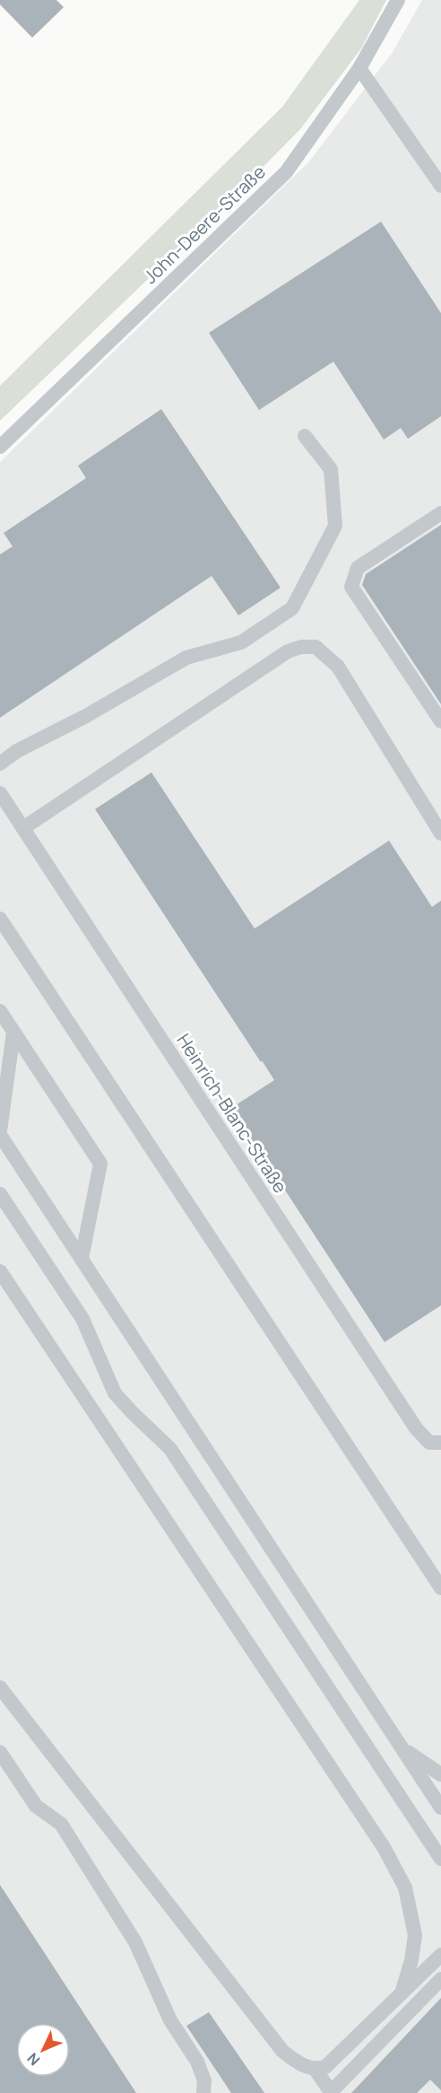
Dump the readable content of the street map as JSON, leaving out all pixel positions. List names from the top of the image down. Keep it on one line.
{"streets":{"street":["John-Deere-Straße","Heinrich-Blanc-Straße"]},"north":"bottom left"}
